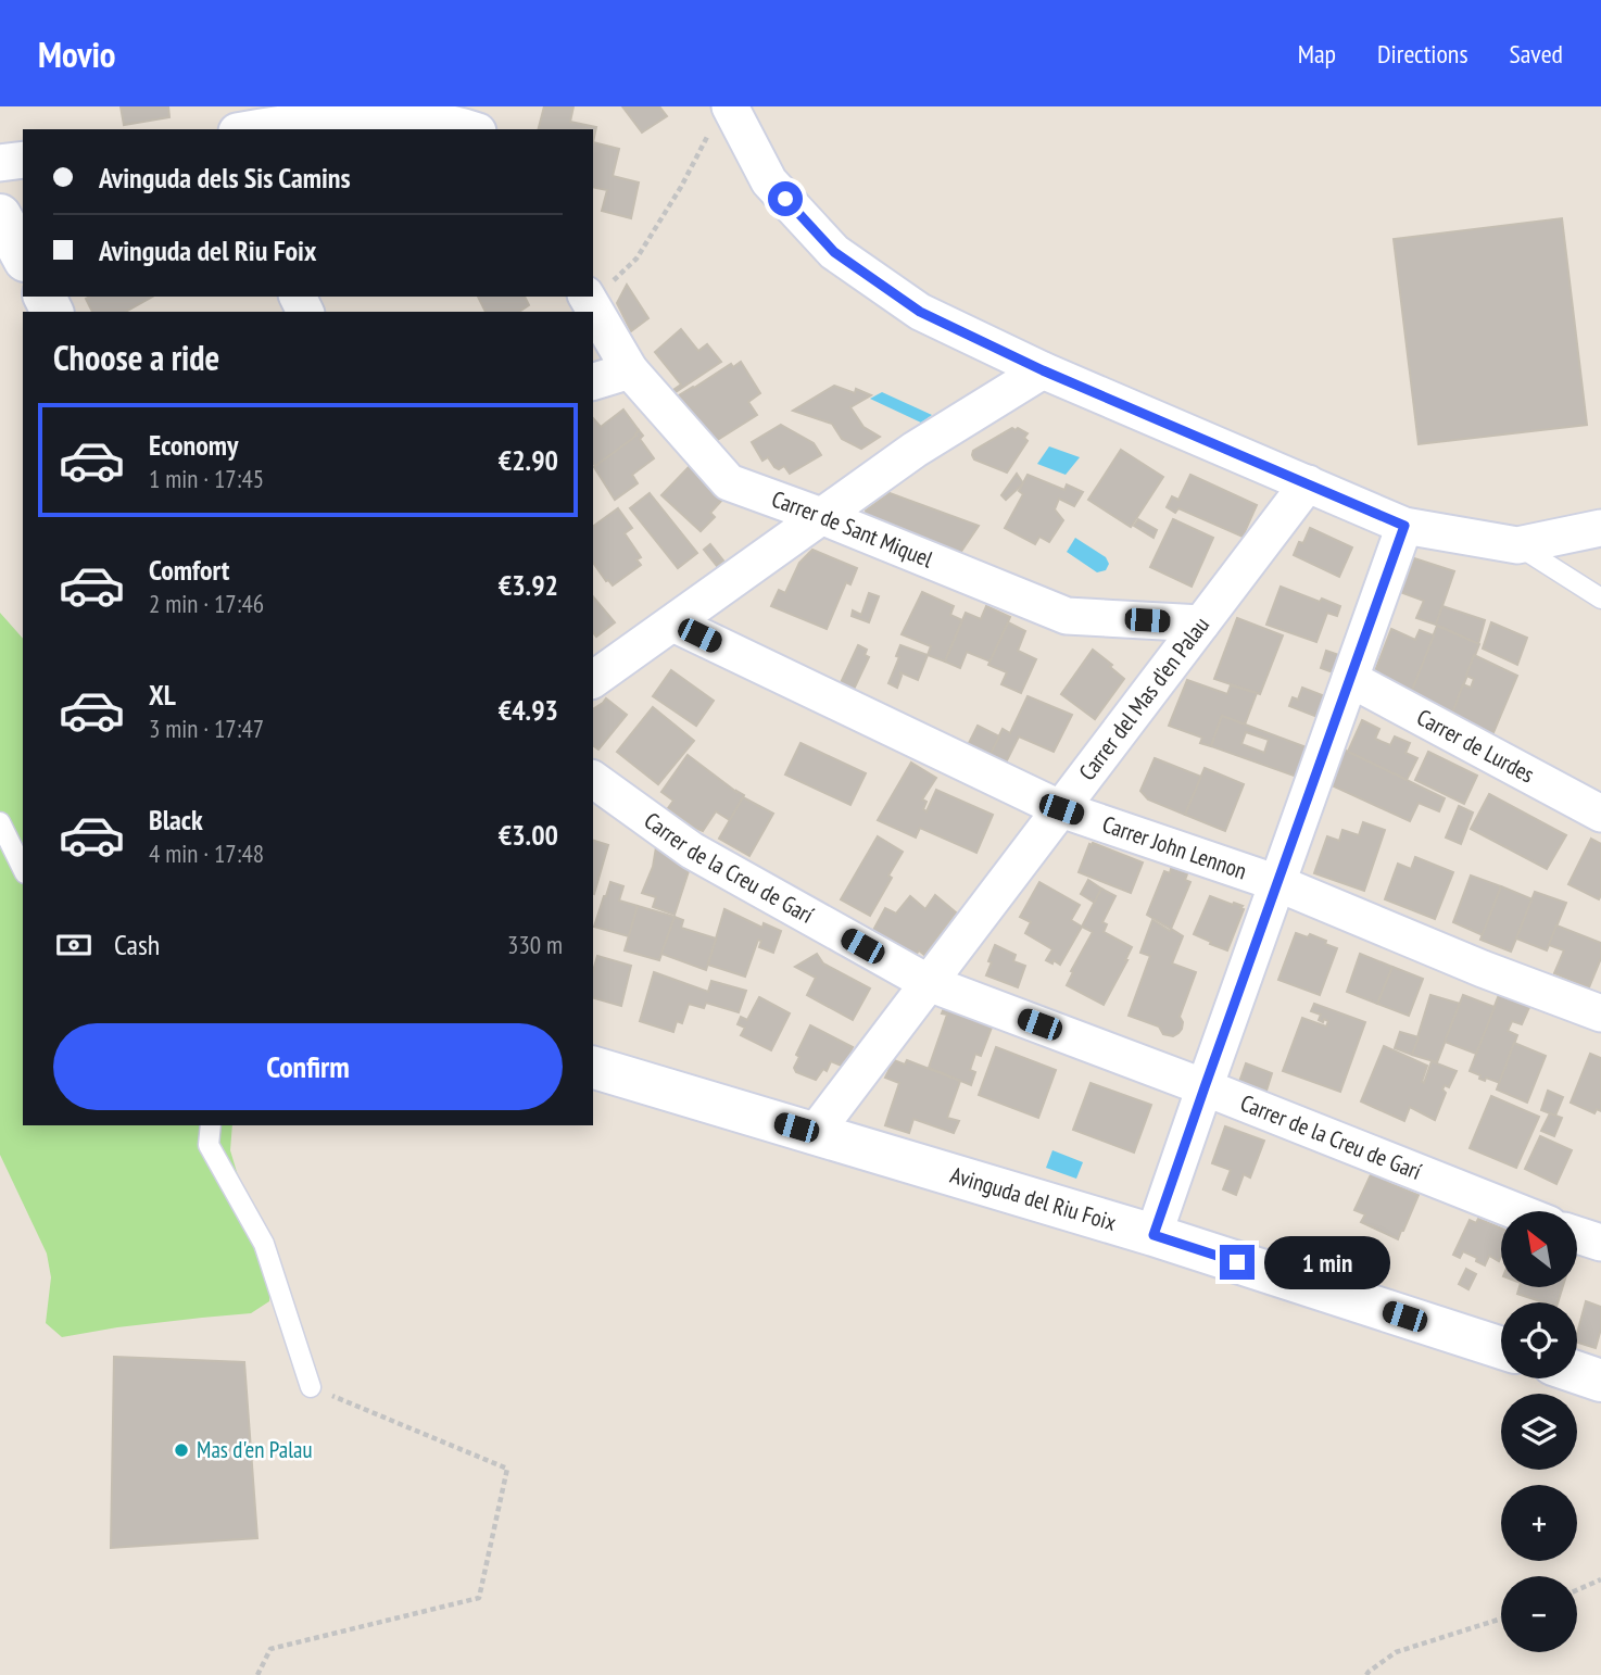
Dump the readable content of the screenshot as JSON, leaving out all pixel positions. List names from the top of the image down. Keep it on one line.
{"streets":{"street":["Carrer de Sant Miquel","Carrer del Mas d'en Palau","Carrer de Lurdes","Carrer John Lennon","Carrer de la Creu de Garí","Avinguda del Riu Foix"]},"crossings":[["Carrer de Sant Miquel","Carrer del Mas d'en Palau"],["Carrer del Mas d'en Palau","Carrer John Lennon"],["Carrer del Mas d'en Palau","Carrer de la Creu de Garí"],["Carrer del Mas d'en Palau","Avinguda del Riu Foix"]],"places":["Mas d'en Palau"],"north":"top left","page":{"header":"Movio","nav":["Map","Directions","Saved"],"banner":["Avinguda dels Sis Camins","Avinguda del Riu Foix"],"heading":"Choose a ride","list":[{"name":"Economy","note":"1 min · 17:45","value":"€2.90"},{"name":"Comfort","note":"2 min · 17:46","value":"€3.92"},{"name":"XL","note":"3 min · 17:47","value":"€4.93"},{"name":"Black","note":"4 min · 17:48","value":"€3.00"}],"pay":["Cash","330 m"],"buttons":"Confirm","map_buttons":["+","−"],"bubble":"1 min"}}
